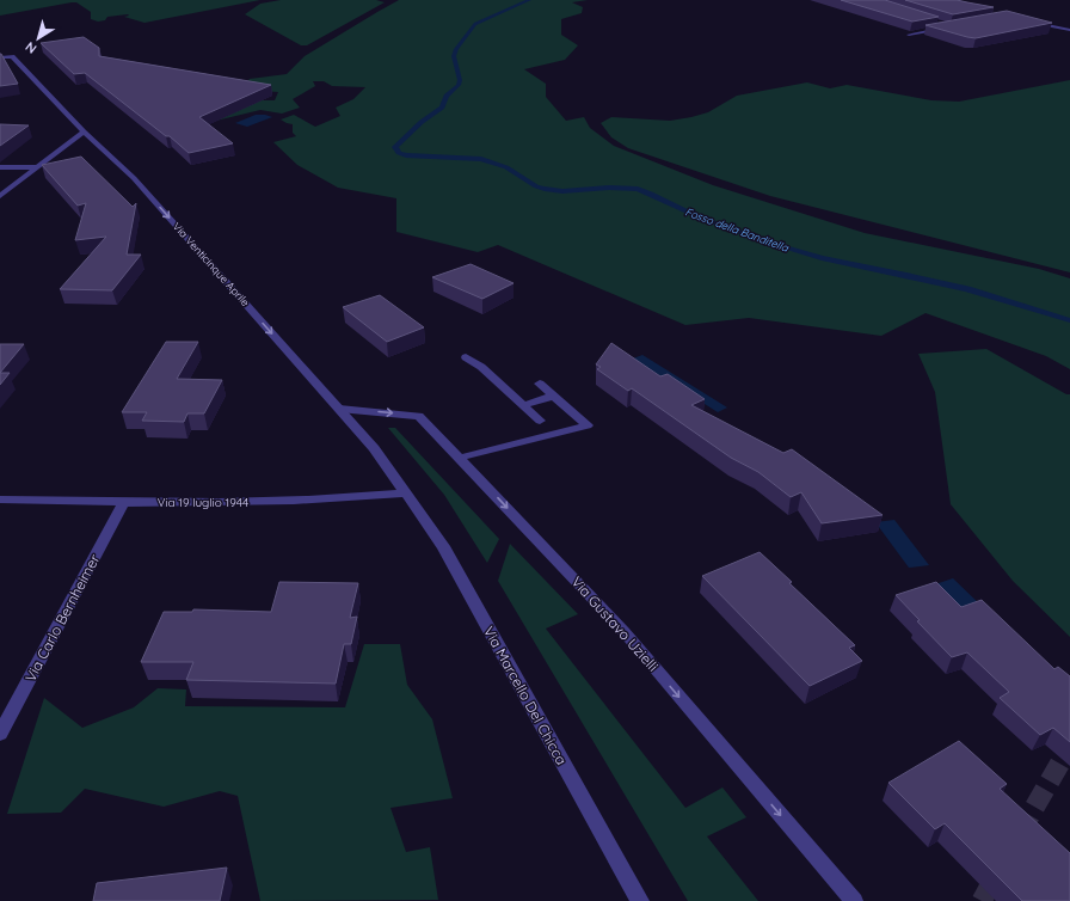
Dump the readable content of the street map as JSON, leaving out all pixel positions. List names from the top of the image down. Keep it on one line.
{"streets":{"street":["Via Venticinque Aprile","Via 19 luglio 1944","Via Carlo Bernheimer","Via Gustavo Uzielli","Via Marcello Del Chicca"]},"crossings":[["Via Venticinque Aprile","Via 19 luglio 1944"],["Via Venticinque Aprile","Via Gustavo Uzielli"],["Via Venticinque Aprile","Via Marcello Del Chicca"],["Via 19 luglio 1944","Via Carlo Bernheimer"],["Via 19 luglio 1944","Via Marcello Del Chicca"]],"one_way":["Via Venticinque Aprile","Via Gustavo Uzielli"],"water":["Fosso della Banditella"],"north":"bottom left"}
